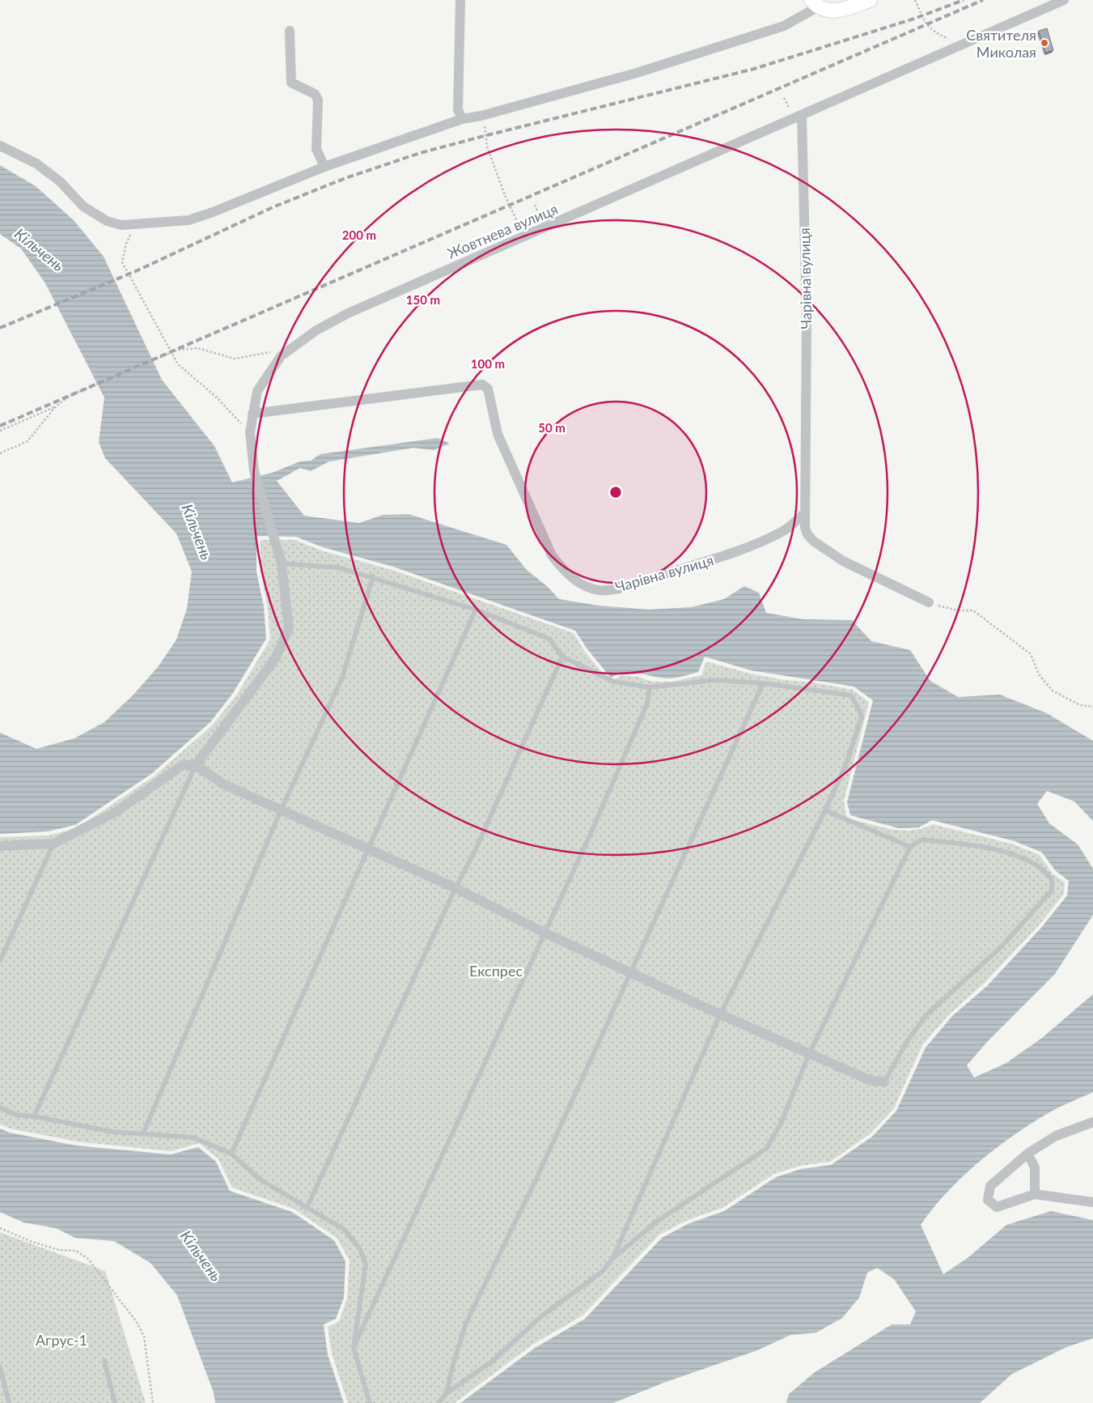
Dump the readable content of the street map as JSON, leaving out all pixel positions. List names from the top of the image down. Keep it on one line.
{"streets":{"street":["Жовтнева вулиця","Чарівна вулиця"]},"crossings":[["Жовтнева вулиця","Чарівна вулиця"]],"water":["Кільчень"],"parks":["Експрес","Агрус-1"],"places":["Святителя Миколая"],"rings":["200 m","150 m","100 m","50 m"]}
